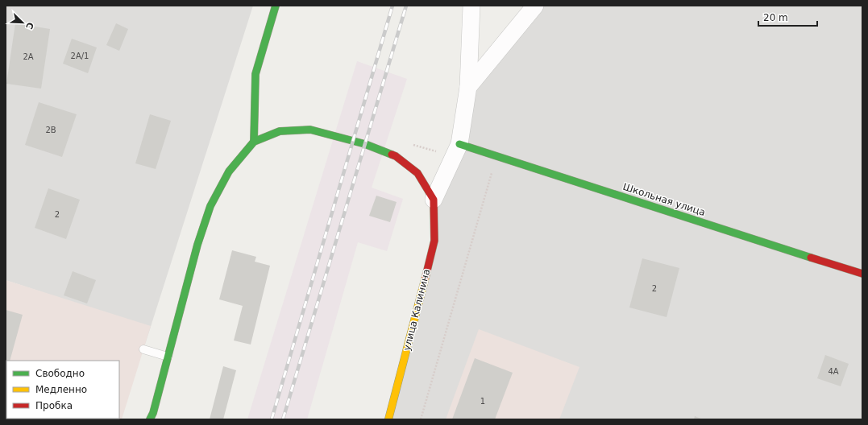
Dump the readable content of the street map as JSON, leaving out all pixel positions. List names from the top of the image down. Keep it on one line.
{"streets":{"main road":["Школьная улица","улица Калинина"]},"house_numbers":["2А/1","2А","2В","2","2","4А","1"],"legend":["Свободно","Медленно","Пробка"],"scale_bar":"20 m","north":"bottom right"}
